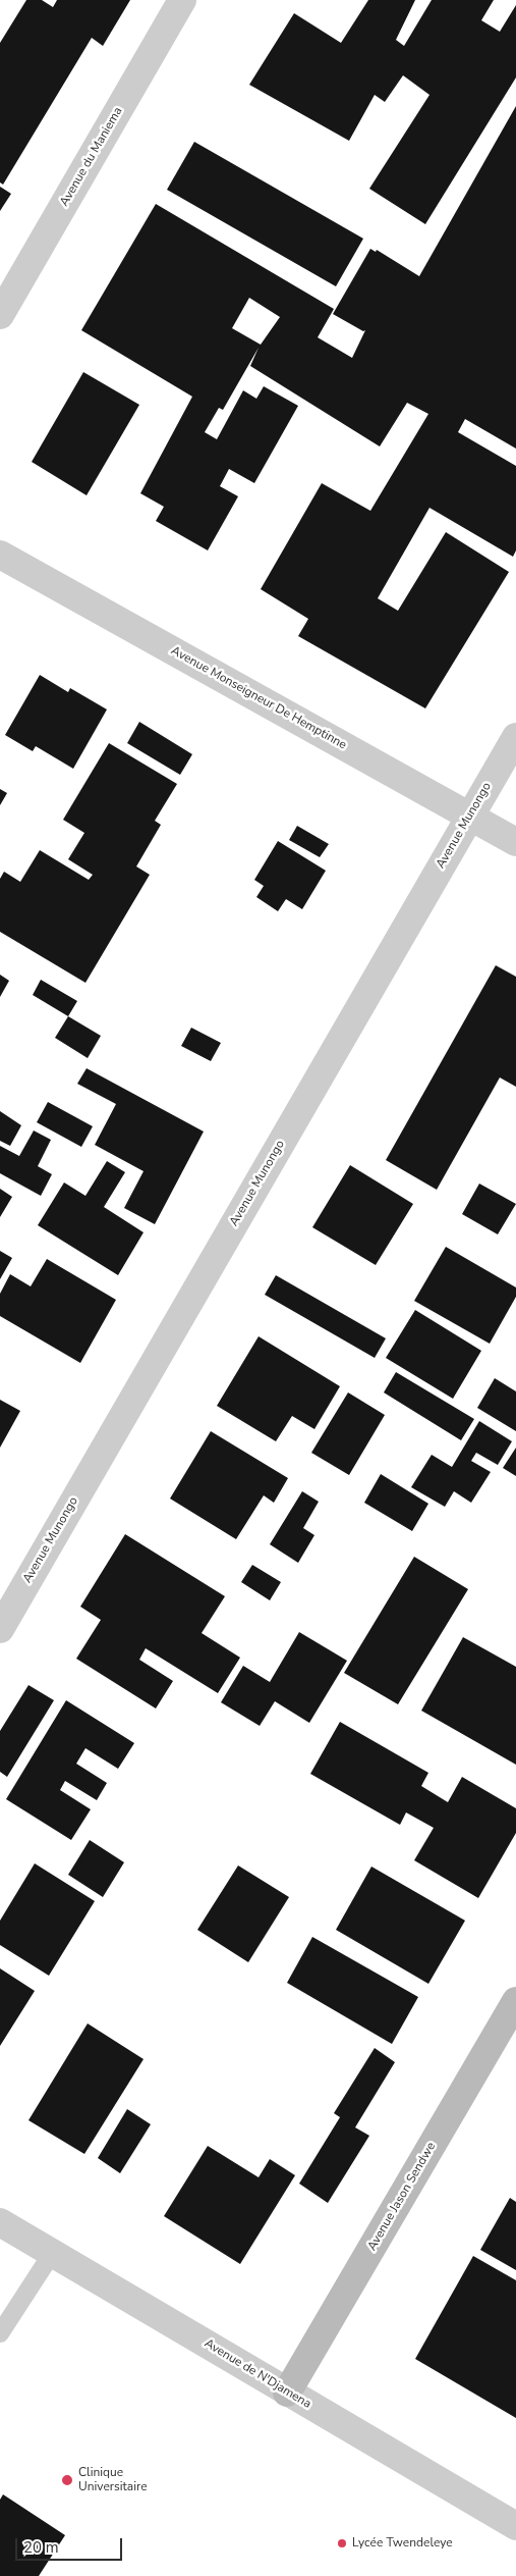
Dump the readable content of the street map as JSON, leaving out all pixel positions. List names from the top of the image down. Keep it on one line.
{"streets":{"street":["Avenue du Maniema","Avenue Monseigneur De Hemptinne","Avenue Munongo","Avenue Jason Sendwe","Avenue de N'Djamena"]},"crossings":[["Avenue Monseigneur De Hemptinne","Avenue Munongo"],["Avenue Jason Sendwe","Avenue de N'Djamena"]],"places":["Clinique Universitaire","Lycée Twendeleye"],"scale_bar":"20 m"}
